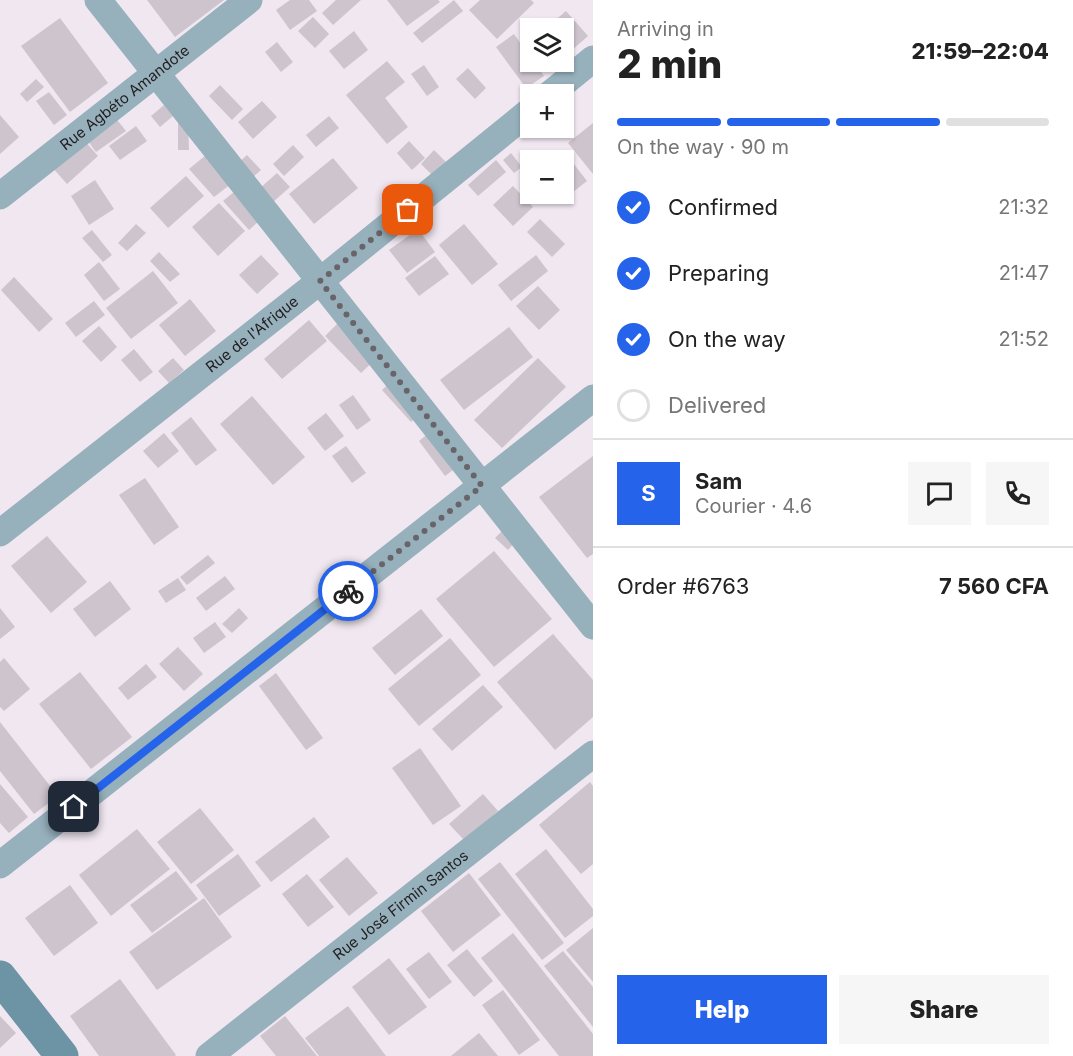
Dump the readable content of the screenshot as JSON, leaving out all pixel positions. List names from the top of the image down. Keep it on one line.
{"streets":{"street":["Rue Agbéto Amandote","Rue de l'Afrique","Rue José Firmin Santos"]},"page":{"heading":["2 min","Arriving in","21:59–22:04"],"panel":["Sam","Courier · 4.6","Order #6763","7 560 CFA"],"map_buttons":["+","−"],"bar":"On the way · 90 m","list":[["Confirmed","21:32"],["Preparing","21:47"],["On the way","21:52"],"Delivered"],"round":"S","buttons":["Help","Share"]}}
